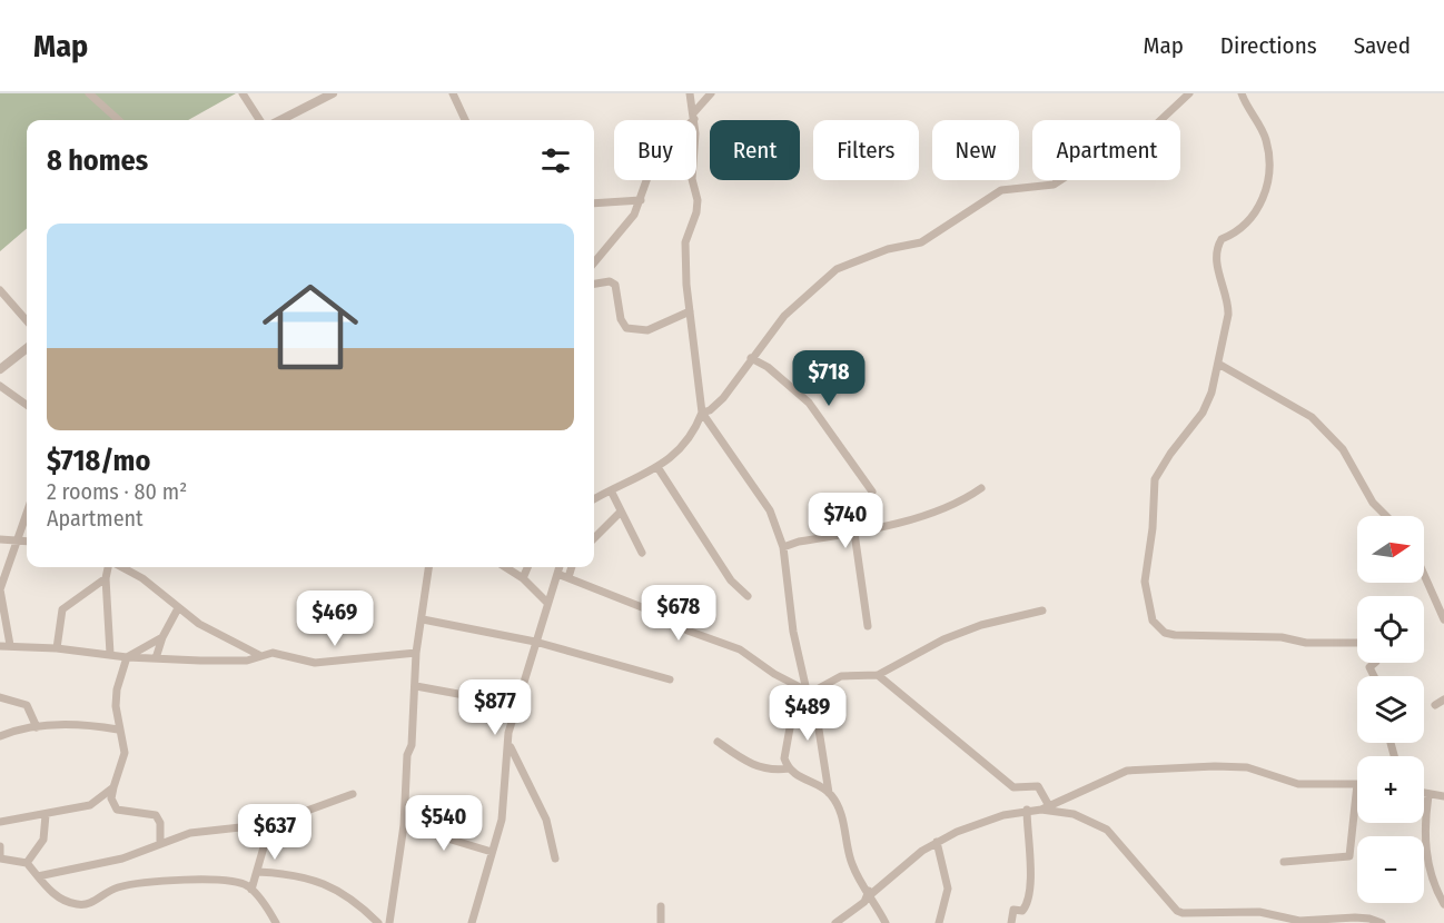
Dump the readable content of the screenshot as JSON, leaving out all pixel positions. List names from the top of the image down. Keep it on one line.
{"north":"right","page":{"header":"Map","nav":["Map","Directions","Saved"],"chip":["Buy","Rent","Filters","New","Apartment"],"heading":"8 homes","list":[{"name":"$718/mo","note":"2 rooms · 80 m² · Apartment"}],"price":["$718","$740","$678","$469","$877","$489","$540","$637"],"map_buttons":["+","−"]}}
